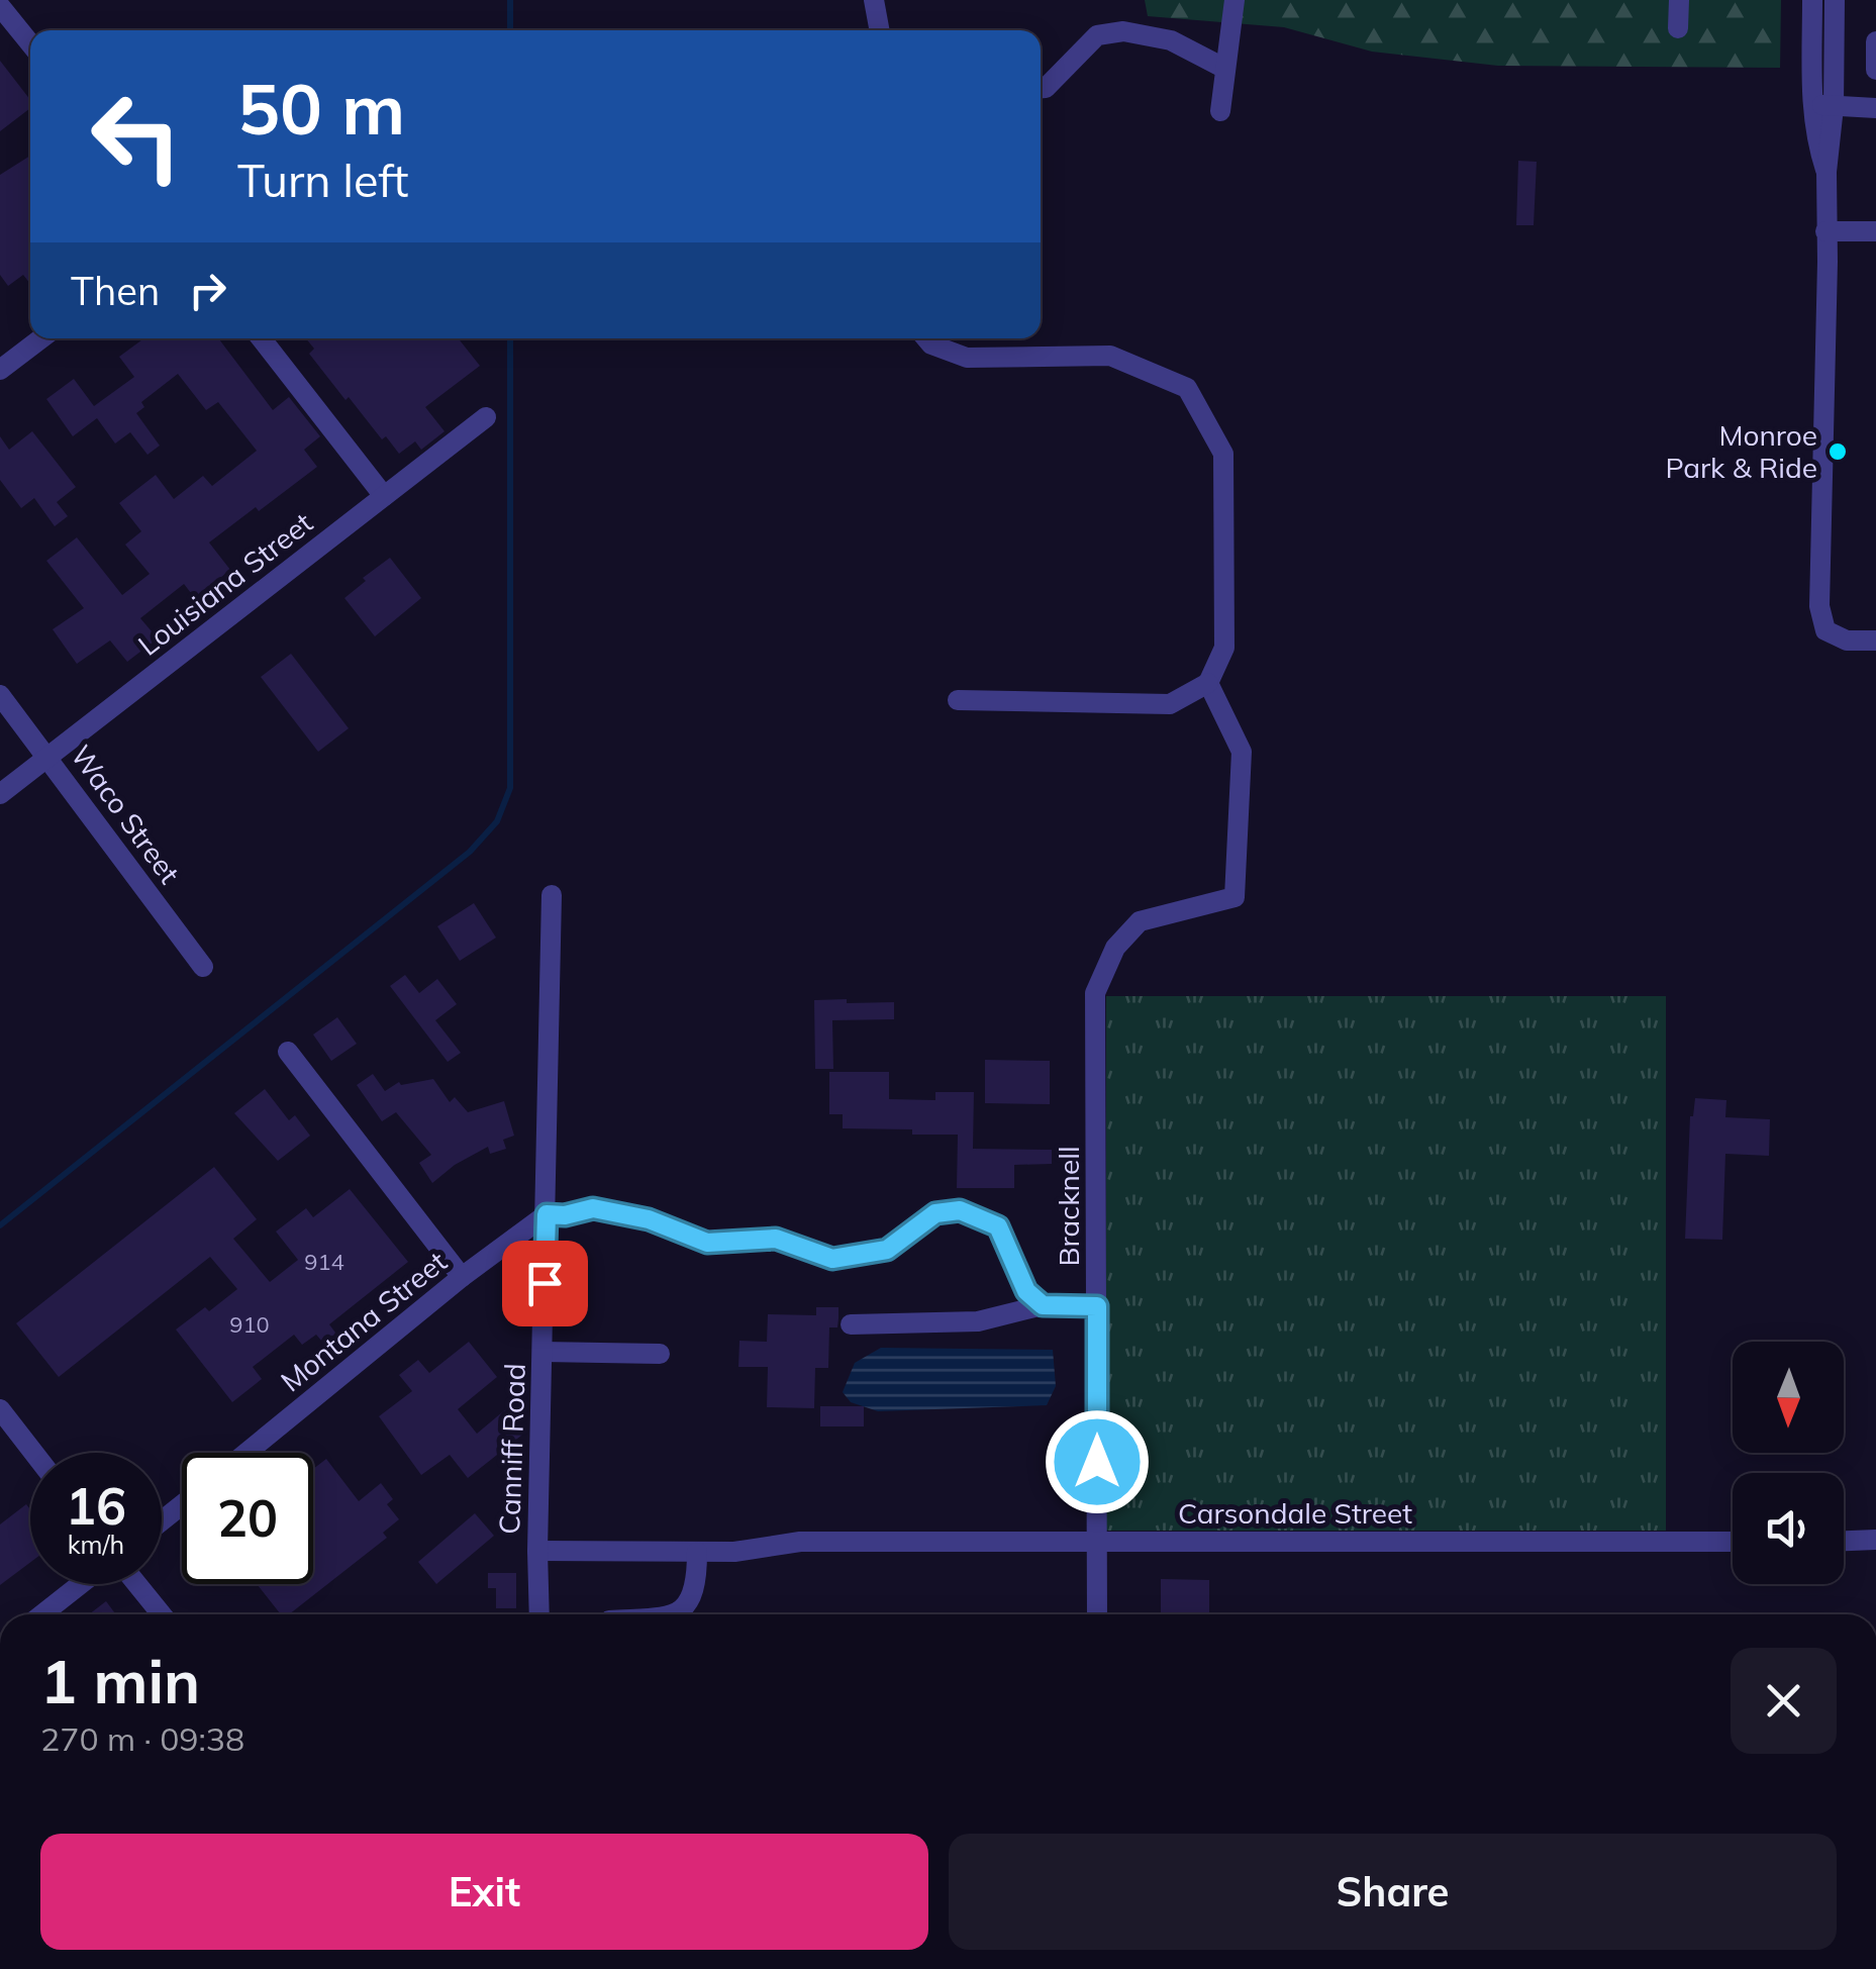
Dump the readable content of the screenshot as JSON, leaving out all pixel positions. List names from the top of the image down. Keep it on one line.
{"streets":{"street":["Louisiana Street","Waco Street","Bracknell","Montana Street","Canniff Road","Carsondale Street"]},"crossings":[["Louisiana Street","Waco Street"],["Bracknell","Carsondale Street"],["Montana Street","Canniff Road"],["Canniff Road","Carsondale Street"]],"places":["Monroe Park & Ride"],"house_numbers":["914","910"],"north":"bottom","page":{"turn":["50 m","Turn left"],"then":"Then","speed":"16 km/h","limit":"20","heading":["1 min","270 m · 09:38"],"buttons":["Exit","Share"]}}
